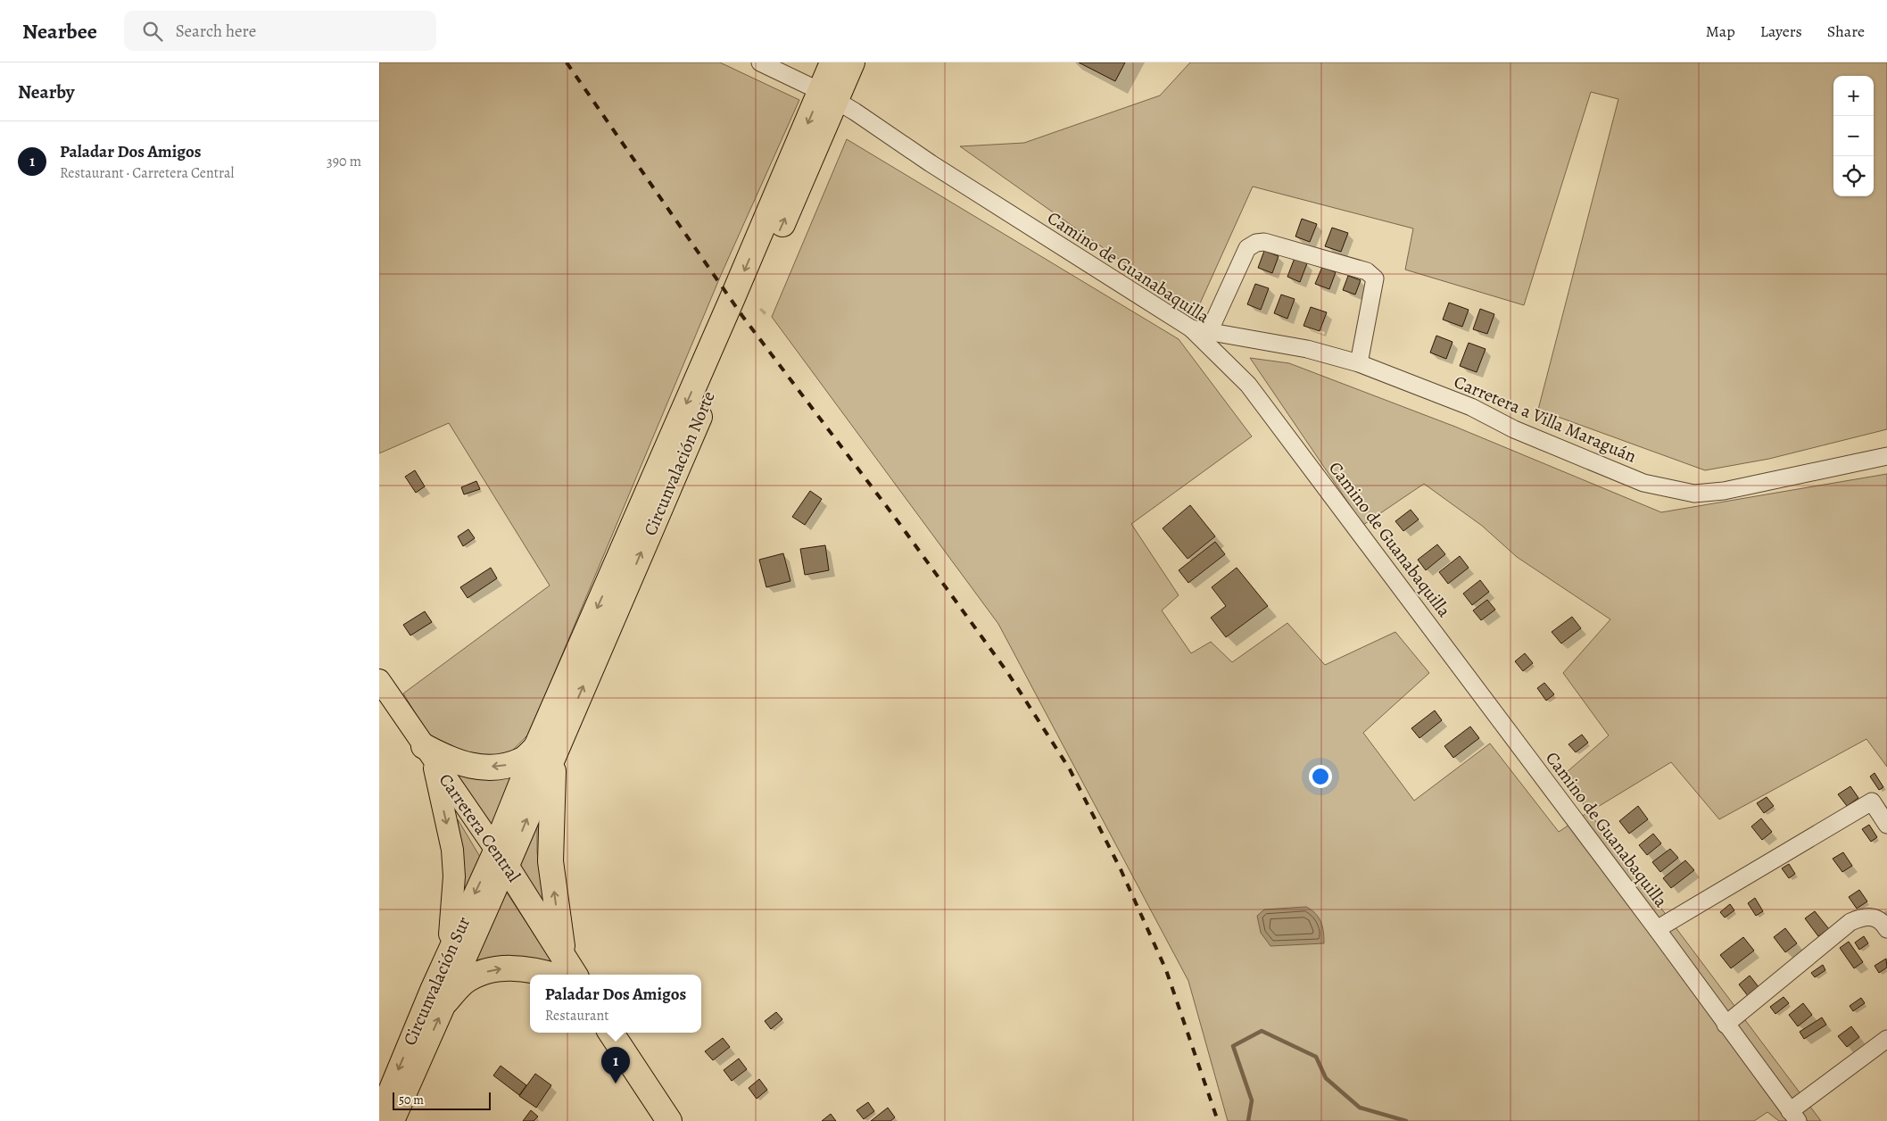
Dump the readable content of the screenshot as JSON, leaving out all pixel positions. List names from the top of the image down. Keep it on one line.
{"streets":{"highway":["Circunvalación Norte","Carretera Central"],"main road":["Circunvalación Sur"],"street":["Camino de Guanabaquilla","Carretera a Villa Maraguán"]},"crossings":[["Camino de Guanabaquilla","Carretera a Villa Maraguán"],["Camino de Guanabaquilla","Circunvalación Norte"],["Circunvalación Norte","Carretera Central"],["Circunvalación Norte","Circunvalación Sur"],["Carretera Central","Circunvalación Sur"]],"scale_bar":"50 m","page":{"header":"Nearbee","search":"Search here","nav":["Map","Layers","Share"],"heading":"Nearby","map_buttons":["+","−"],"list":[{"mark":"1","name":"Paladar Dos Amigos","note":"Restaurant · Carretera Central","value":"390 m"}],"popup":["Paladar Dos Amigos","Restaurant"],"pins":"1","scale":"50 m"}}
